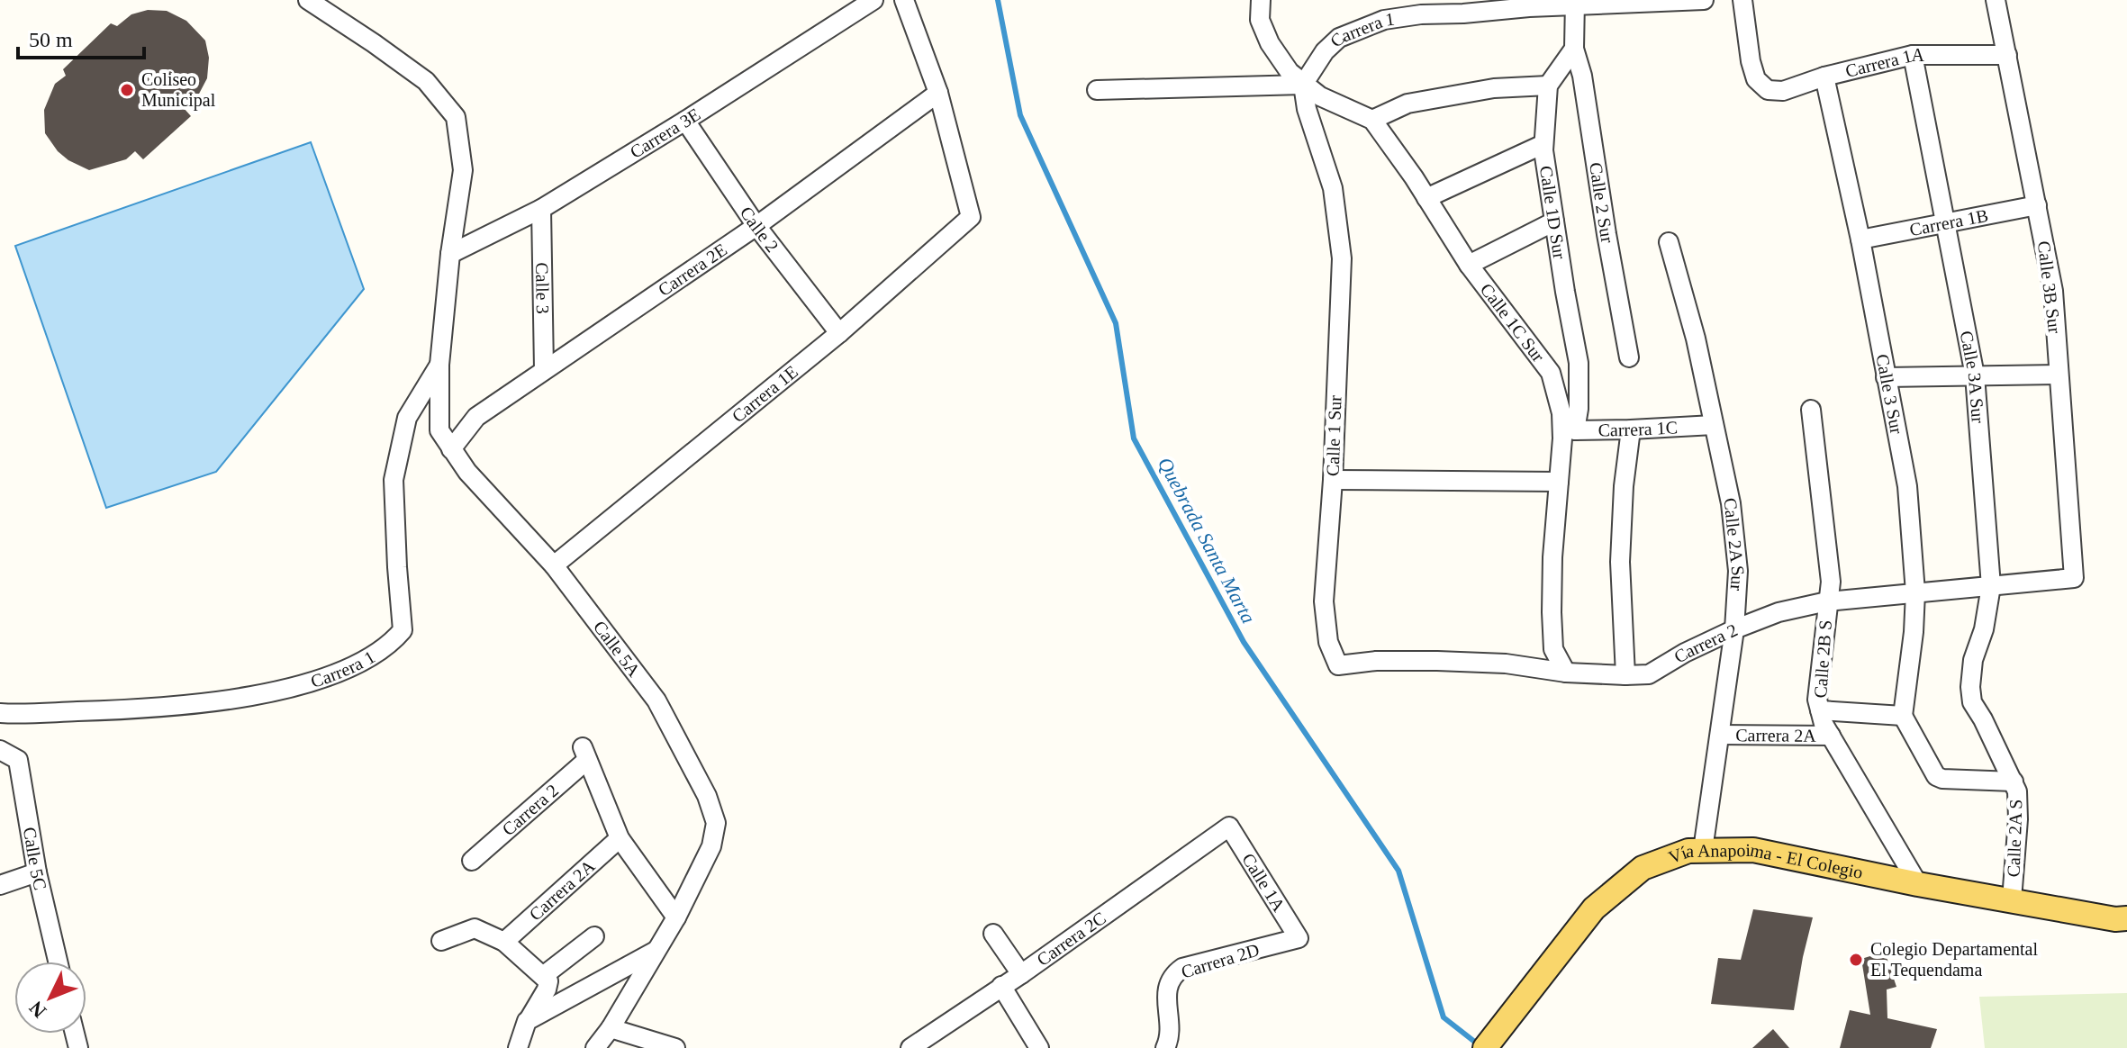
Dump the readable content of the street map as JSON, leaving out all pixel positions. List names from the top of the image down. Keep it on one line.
{"streets":{"main road":["Vía Anapoima - El Colegio"],"street":["Carrera 1","Carrera 1A","Carrera 3E","Calle 2 Sur","Calle 1D Sur","Carrera 1B","Calle 2","Carrera 2E","Calle 3B Sur","Calle 3","Calle 1C Sur","Calle 3A Sur","Carrera 1E","Calle 3 Sur","Carrera 1C","Calle 1 Sur","Calle 2A Sur","Carrera 2","Calle 5A","Calle 2B S","Carrera 2A","Calle 2A S","Calle 5C","Calle 1A","Carrera 2C","Carrera 2D"]},"crossings":[["Carrera 1","Calle 1 Sur"],["Carrera 1","Calle 5A"],["Carrera 1A","Calle 3B Sur"],["Carrera 1A","Calle 3A Sur"],["Carrera 1A","Calle 3 Sur"],["Carrera 3E","Calle 2"],["Carrera 3E","Calle 3"],["Carrera 3E","Calle 5A"],["Calle 1D Sur","Calle 1C Sur"],["Calle 1D Sur","Carrera 1C"],["Carrera 1B","Calle 3B Sur"],["Carrera 1B","Calle 3A Sur"],["Carrera 1B","Calle 3 Sur"],["Calle 2","Carrera 2E"],["Calle 2","Carrera 1E"],["Carrera 2E","Calle 3"],["Carrera 2E","Carrera 1E"],["Carrera 2E","Calle 5A"],["Calle 3B Sur","Carrera 2"],["Calle 1C Sur","Carrera 1C"],["Calle 1C Sur","Carrera 2"],["Calle 3A Sur","Carrera 2"],["Calle 3A Sur","Calle 2A S"],["Carrera 1E","Calle 5A"],["Calle 3 Sur","Carrera 2"],["Calle 3 Sur","Carrera 2A"],["Carrera 1C","Calle 2A Sur"],["Calle 1 Sur","Carrera 2"],["Calle 2A Sur","Carrera 2"],["Calle 2A Sur","Carrera 2A"],["Calle 2A Sur","Vía Anapoima - El Colegio"],["Carrera 2","Calle 2B S"],["Carrera 2","Carrera 2A"],["Calle 2B S","Carrera 2A"],["Calle 2B S","Vía Anapoima - El Colegio"],["Calle 2A S","Vía Anapoima - El Colegio"],["Calle 1A","Carrera 2C"],["Calle 1A","Carrera 2D"]],"water":["Quebrada Santa Marta"],"places":["Coliseo Municipal","Colegio Departamental El Tequendama"],"scale_bar":"50 m","north":"bottom left"}
